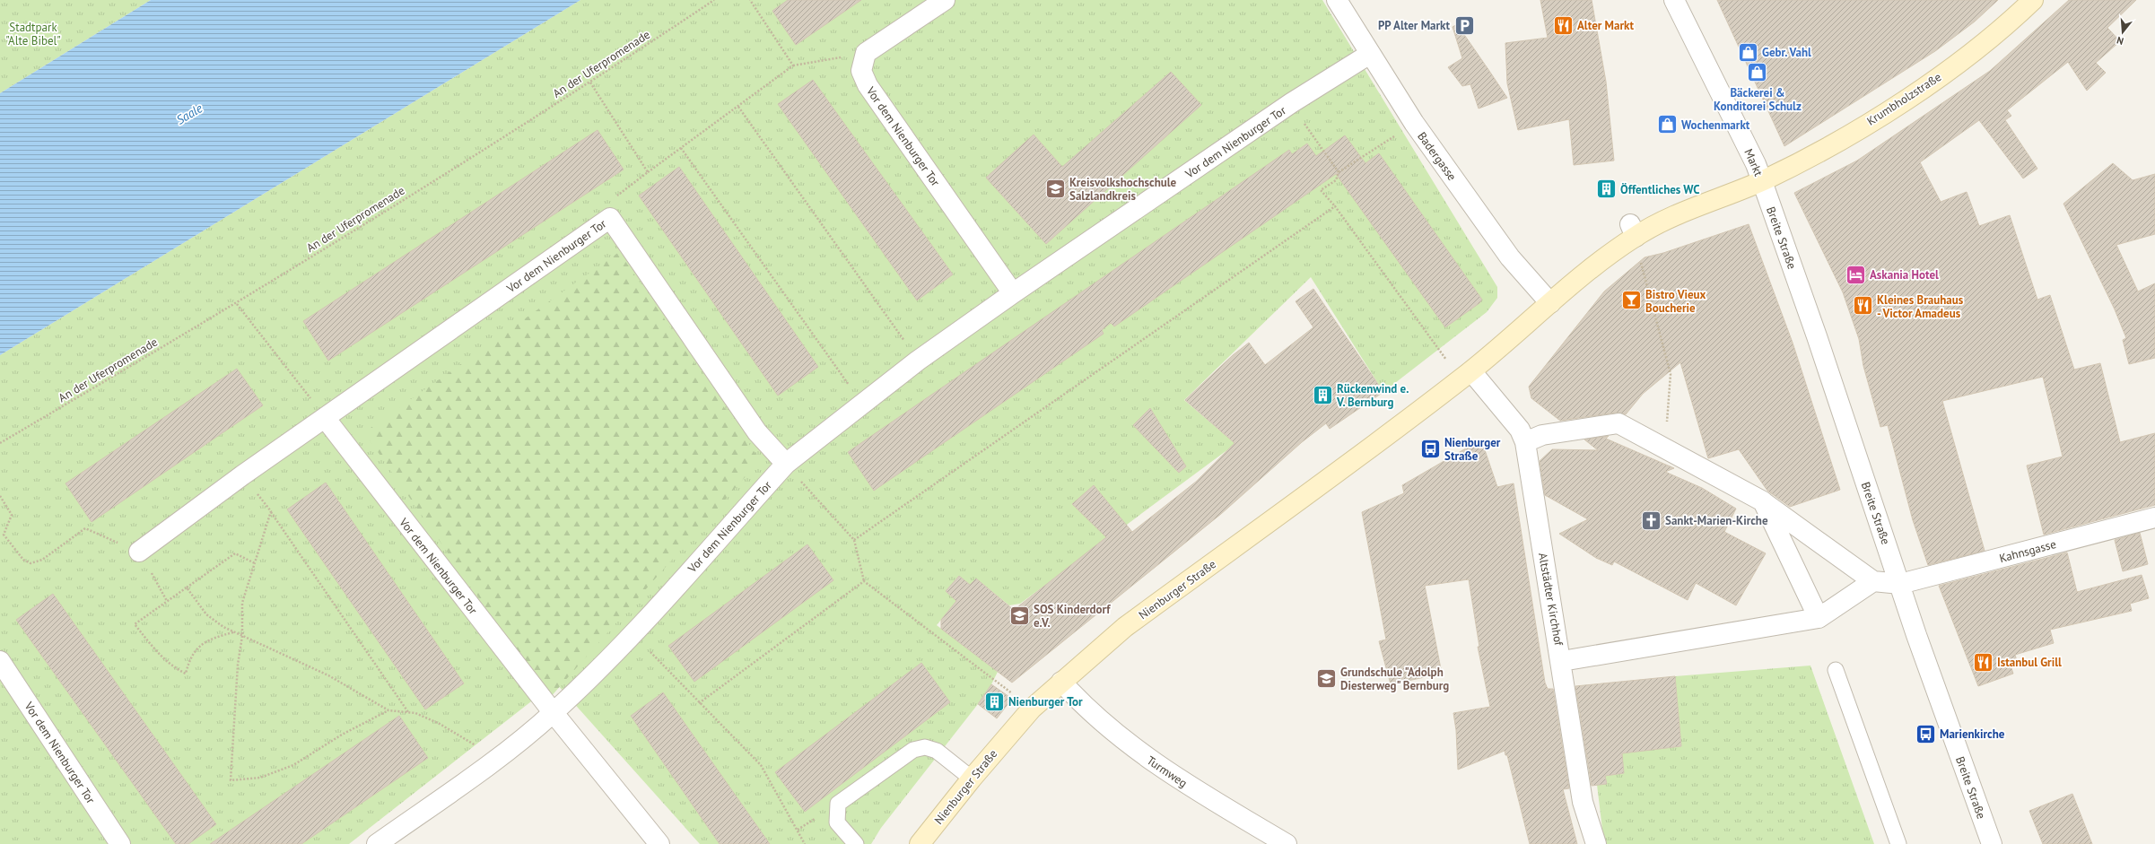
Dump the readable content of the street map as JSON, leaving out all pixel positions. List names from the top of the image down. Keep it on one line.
{"streets":{"street":["Krumbholzstraße","Vor dem Nienburger Tor","Badergasse","Markt","Breite Straße","Kahnsgasse","Nienburger Straße","Altstädter Kirchhof","Turmweg"],"path":["An der Uferpromenade"]},"crossings":[["Krumbholzstraße","Markt"],["Krumbholzstraße","Breite Straße"],["Vor dem Nienburger Tor","Badergasse"],["Badergasse","Nienburger Straße"],["Markt","Breite Straße"],["Markt","Nienburger Straße"],["Breite Straße","Kahnsgasse"],["Nienburger Straße","Altstädter Kirchhof"],["Nienburger Straße","Turmweg"]],"water":["Saale"],"parks":["Stadtpark \"Alte Bibel\""],"places":{"parking":["PP Alter Markt"],"restaurant":["Alter Markt","Kleines Brauhaus - Victor Amadeus","Istanbul Grill"],"shop":["Gebr. Vahl","Bäckerei & Konditorei Schulz","Wochenmarkt"],"school or university":["Kreisvolkshochschule Salzlandkreis","SOS Kinderdorf e.V.","Grundschule \"Adolph Diesterweg\" Bernburg"],"building":["Öffentliches WC","Rückenwind e. V. Bernburg","Nienburger Tor"],"hotel":["Askania Hotel"],"bar":["Bistro Vieux Boucherie"],"bus stop":["Nienburger Straße","Marienkirche"],"church":["Sankt-Marien-Kirche"]},"north":"bottom"}
